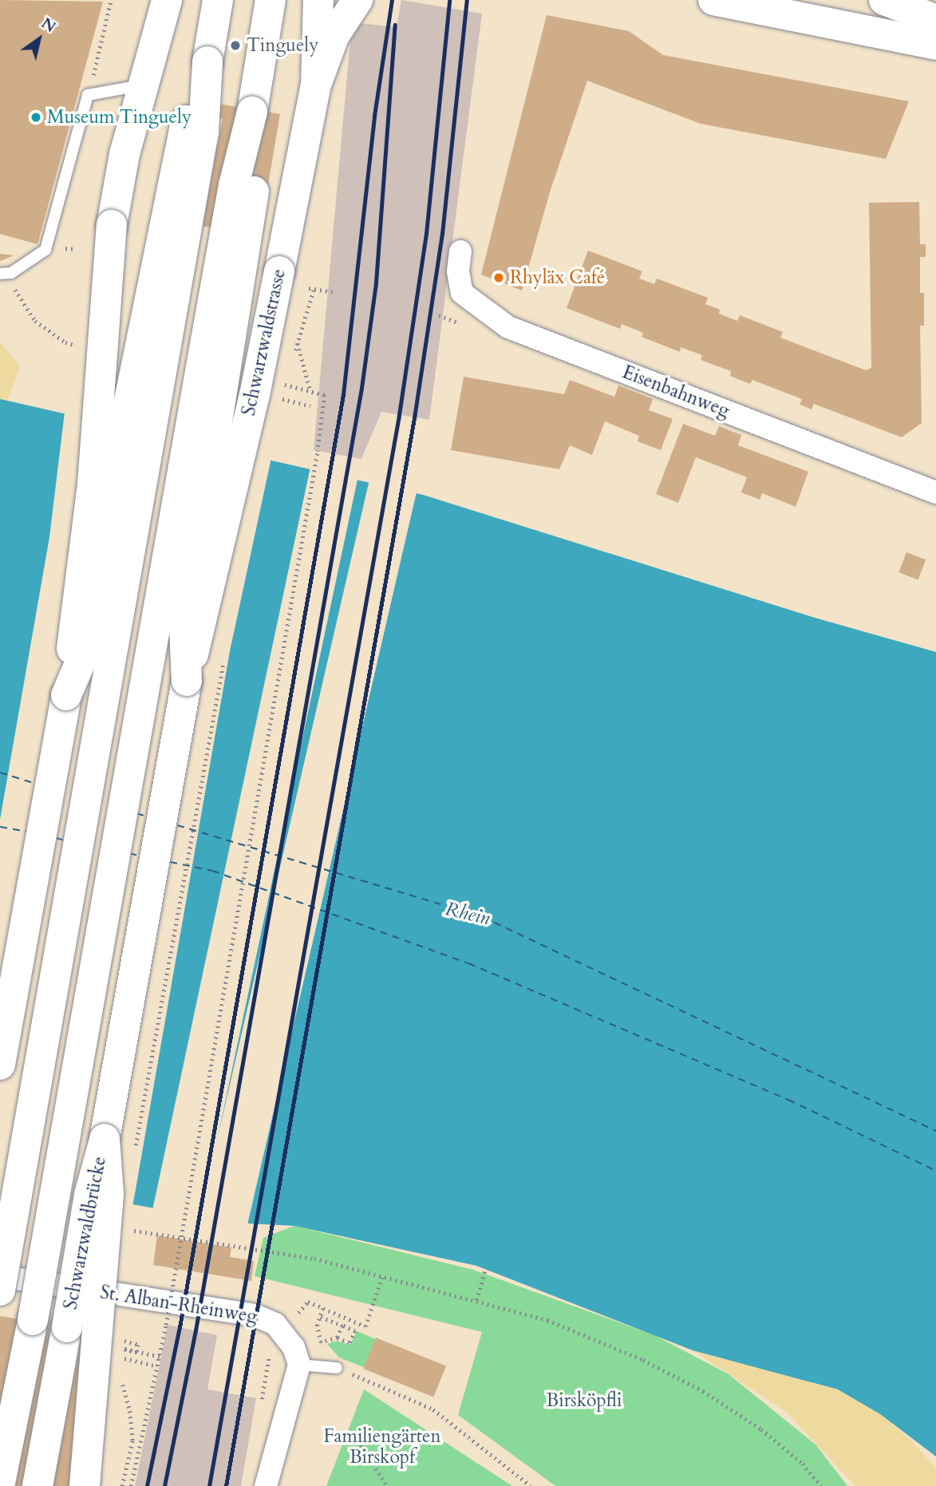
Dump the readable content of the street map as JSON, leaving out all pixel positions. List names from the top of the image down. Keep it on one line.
{"streets":{"main road":["Schwarzwaldstrasse","Schwarzwaldbrücke"],"street":["Eisenbahnweg","St. Alban-Rheinweg"]},"water":["Rhein"],"parks":["Birsköpfli","Familiengärten Birskopf"],"places":["Tinguely","Museum Tinguely","Rhyläx Café"],"north":"top right"}
